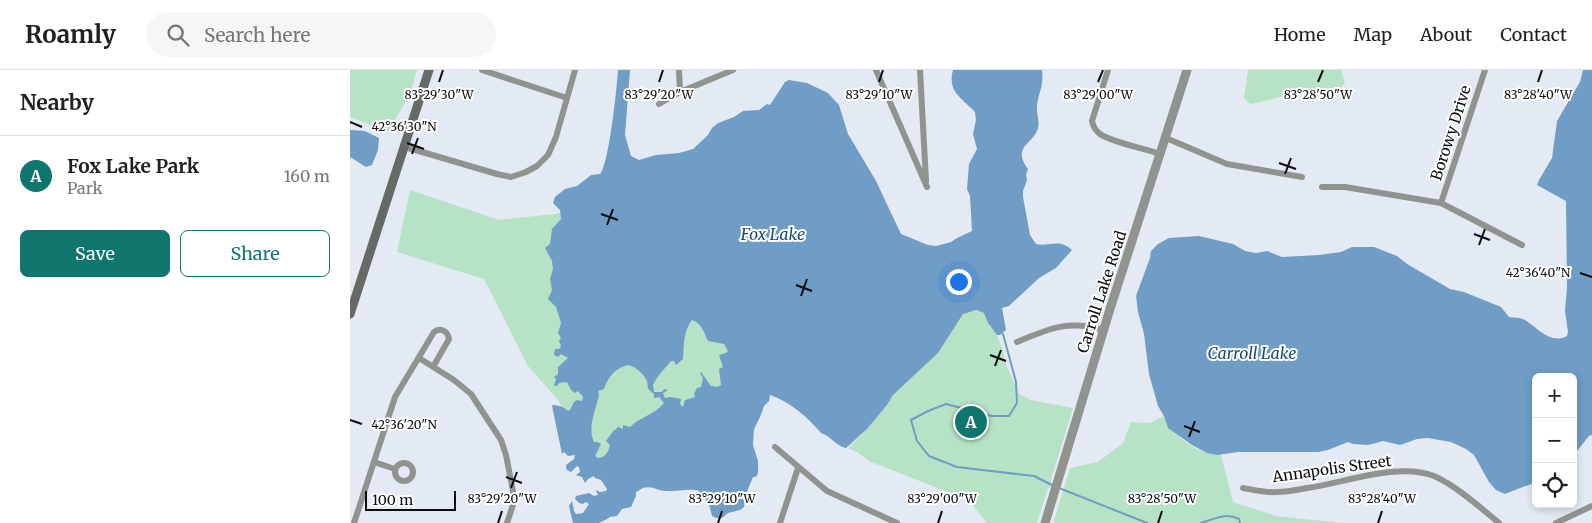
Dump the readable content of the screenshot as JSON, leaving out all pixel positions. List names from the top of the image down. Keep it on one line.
{"streets":{"street":["Borowy Drive","Carroll Lake Road","Annapolis Street"]},"water":["Fox Lake","Carroll Lake"],"scale_bar":"100 m","page":{"header":"Roamly","search":"Search here","nav":["Home","Map","About","Contact"],"heading":"Nearby","list":[{"mark":"A","name":"Fox Lake Park","note":"Park","value":"160 m"}],"buttons":["Save","Share"],"map_buttons":["+","−"],"pins":"A","scale":"100 m"},"coordinates":["83°29'30\"W","83°29'20\"W","83°29'10\"W","83°29'00\"W","83°28'50\"W","83°28'40\"W","42°36'30\"N","42°36'40\"N","42°36'20\"N"]}
